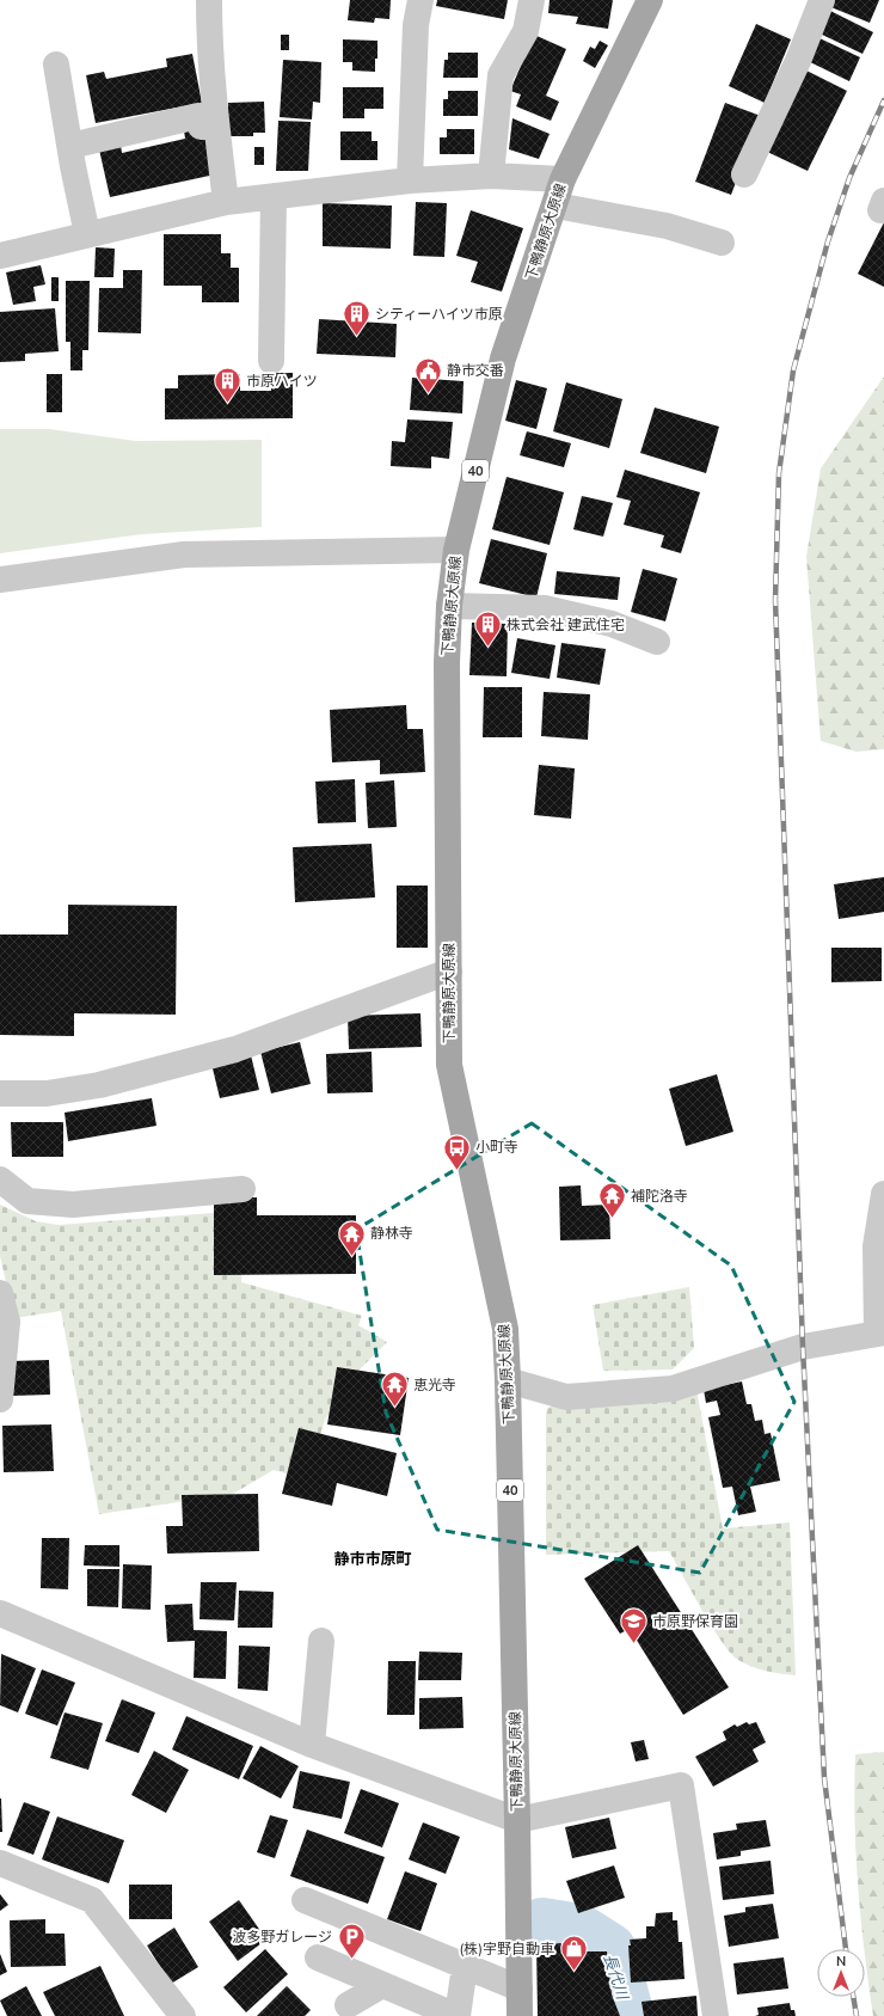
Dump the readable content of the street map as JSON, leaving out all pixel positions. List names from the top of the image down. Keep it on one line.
{"streets":{"main road":["下鴨静原大原線","40"]},"districts":["静市市原町"],"water":["長代川"],"places":{"building":["シティーハイツ市原","市原ハイツ","株式会社 建武住宅"],"public building":["静市交番"],"bus stop":["小町寺"],"temple":["補陀洛寺","静林寺","恵光寺"],"school or university":["市原野保育園"],"parking":["波多野ガレージ"],"shop":["(株)宇野自動車"]},"north":"top"}
